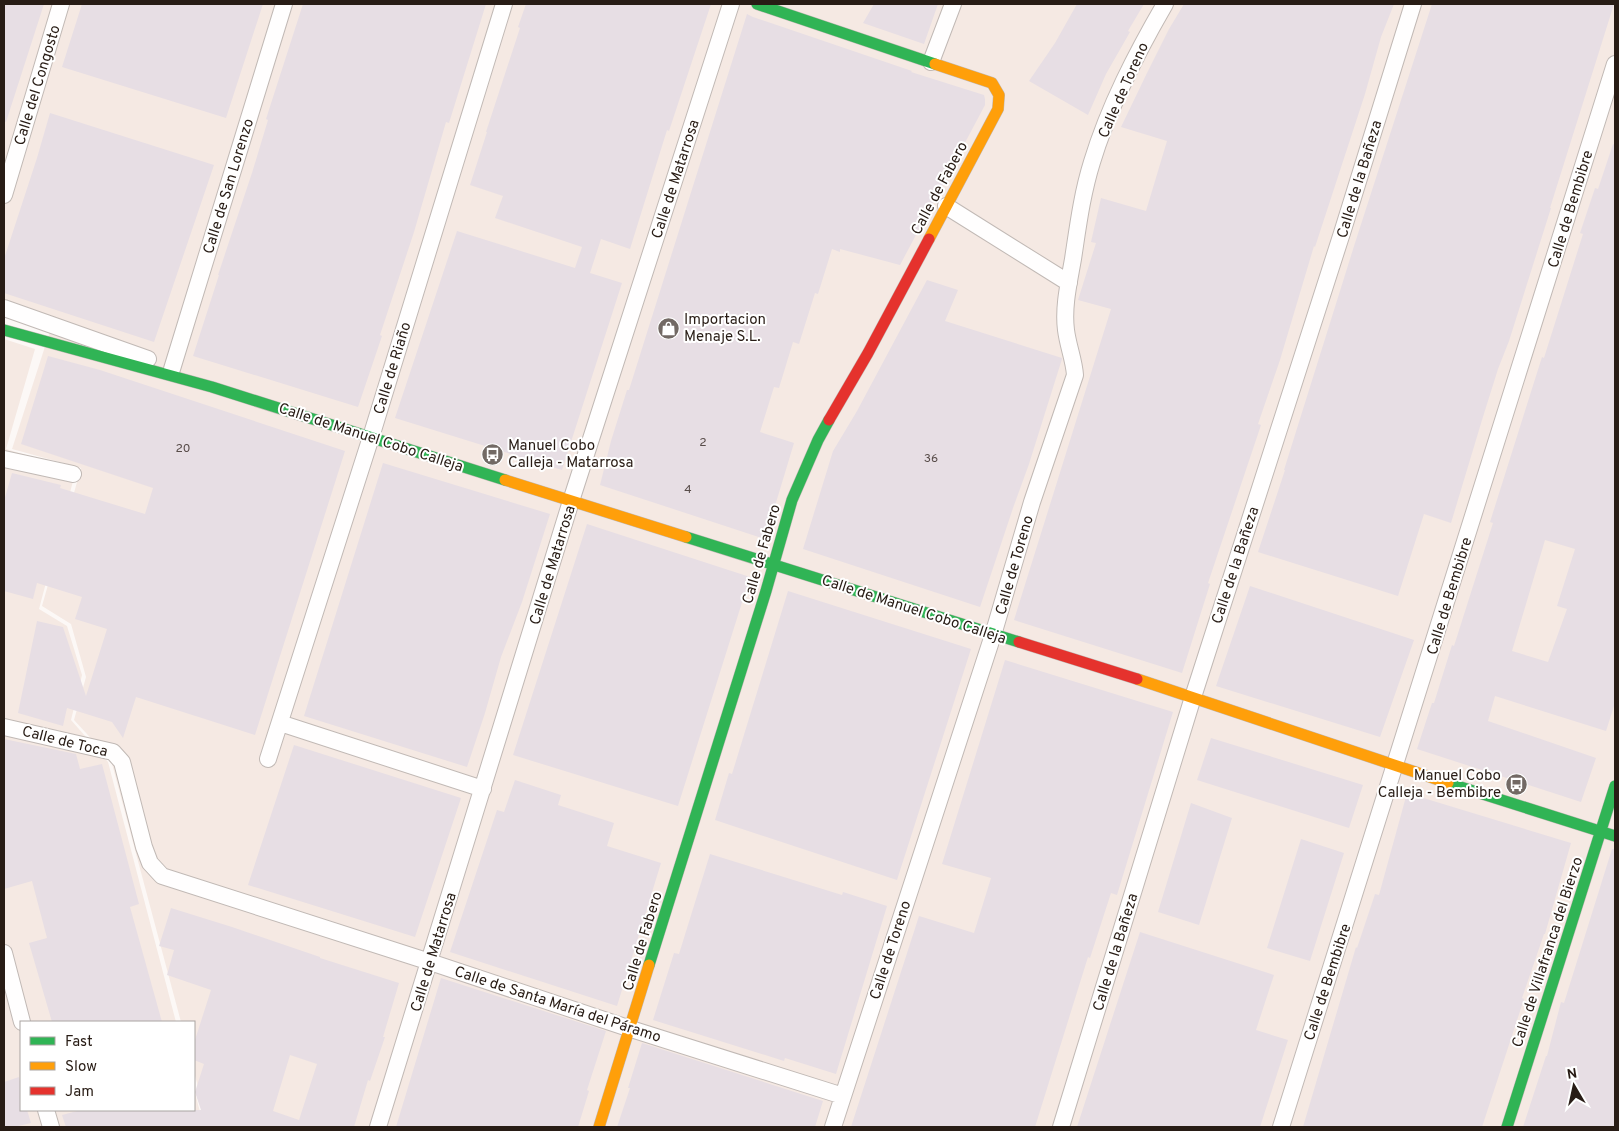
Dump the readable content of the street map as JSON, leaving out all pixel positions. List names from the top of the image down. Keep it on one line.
{"streets":{"street":["Calle del Congosto","Calle de Toreno","Calle de Matarrosa","Calle de la Bañeza","Calle de San Lorenzo","Calle de Fabero","Calle de Bembibre","Calle de Riaño","Calle de Manuel Cobo Calleja","Calle de Toca","Calle de Villafranca del Bierzo","Calle de Santa María del Páramo"]},"crossings":[["Calle de Toreno","Calle de Manuel Cobo Calleja"],["Calle de Toreno","Calle de Santa María del Páramo"],["Calle de Matarrosa","Calle de Manuel Cobo Calleja"],["Calle de Matarrosa","Calle de Santa María del Páramo"],["Calle de la Bañeza","Calle de Manuel Cobo Calleja"],["Calle de San Lorenzo","Calle de Manuel Cobo Calleja"],["Calle de Fabero","Calle de Manuel Cobo Calleja"],["Calle de Fabero","Calle de Santa María del Páramo"],["Calle de Bembibre","Calle de Manuel Cobo Calleja"],["Calle de Riaño","Calle de Manuel Cobo Calleja"],["Calle de Manuel Cobo Calleja","Calle de Villafranca del Bierzo"],["Calle de Toca","Calle de Santa María del Páramo"]],"places":{"shop":["Importacion Menaje S.L."],"bus stop":["Manuel Cobo Calleja - Matarrosa","Manuel Cobo Calleja - Bembibre"]},"house_numbers":["2","20","36","4"],"legend":["Fast","Slow","Jam"],"north":"top"}
